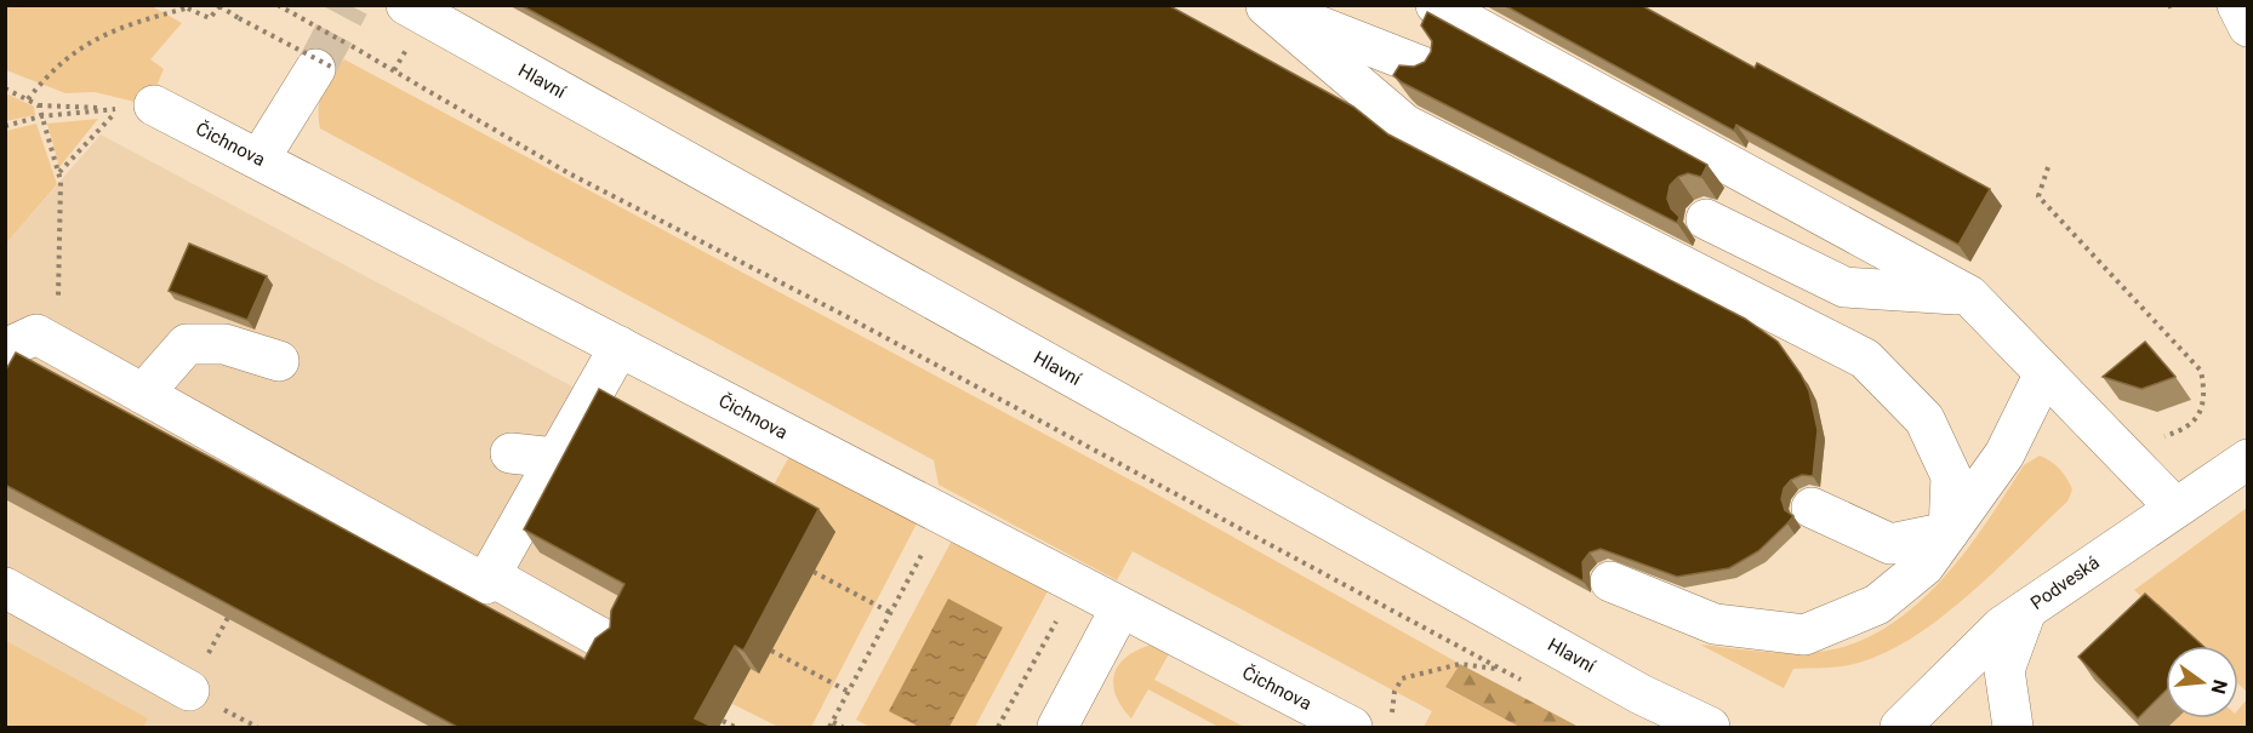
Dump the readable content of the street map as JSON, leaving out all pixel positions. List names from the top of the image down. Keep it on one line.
{"streets":{"street":["Hlavní","Čichnova","Podveská"]},"north":"right"}
